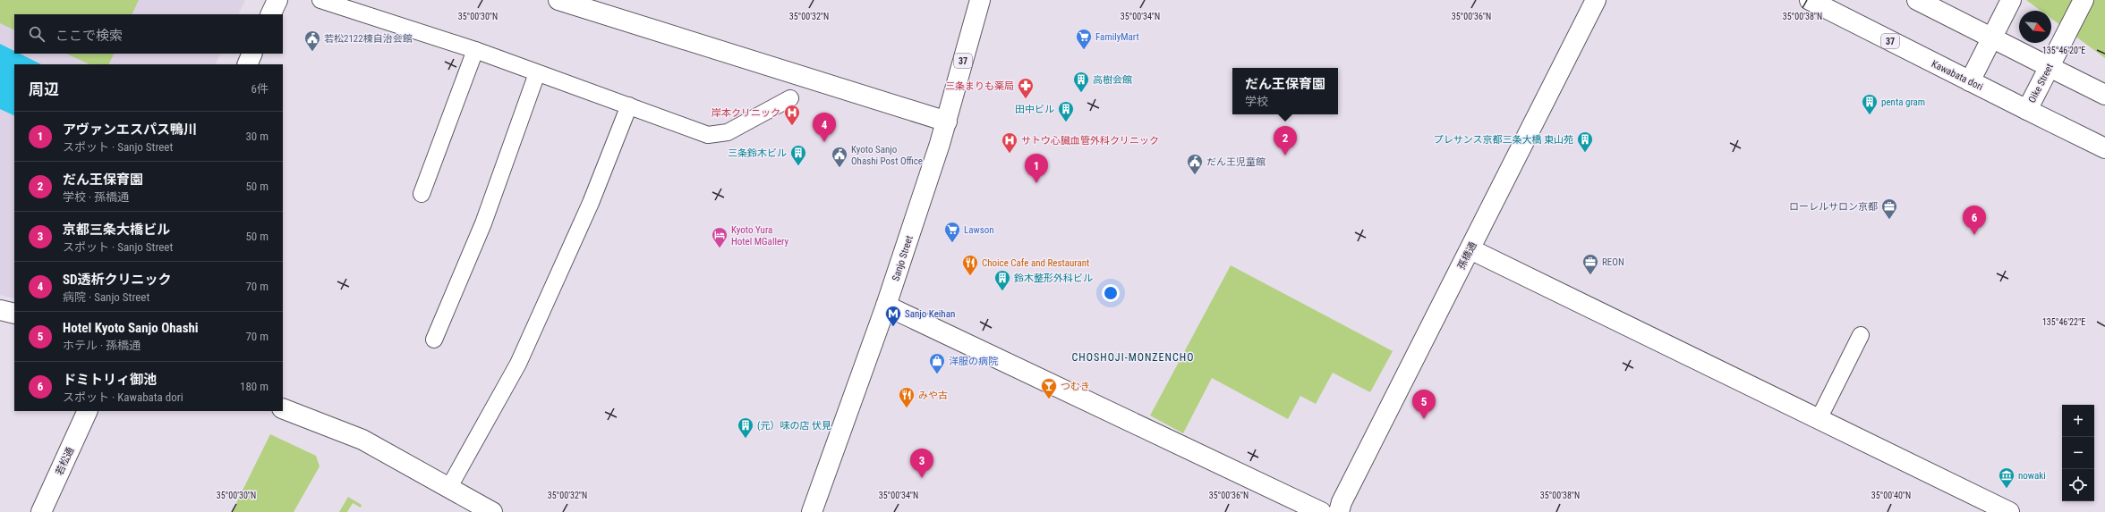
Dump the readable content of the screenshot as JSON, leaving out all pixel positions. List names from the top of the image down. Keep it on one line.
{"streets":{"street":["37","Kawabata dori","Oike Street","孫橋通","Sanjo Street","若松通"]},"crossings":[["Kawabata dori","Oike Street"]],"districts":["CHOSHOJI-MONZENCHO"],"places":{"supermarket":["FamilyMart","Lawson"],"public building":["若松2122棟自治会館","Kyoto Sanjo Ohashi Post Office","だん王児童館"],"building":["高樹会館","penta gram","田中ビル","プレサンス京都三条大橋 東山苑","三条鈴木ビル","鈴木整形外科ビル","(元）味の店 伏見"],"pharmacy":["三条まりも薬局"],"hospital":["岸本クリニック","サトウ心臓血管外科クリニック"],"office":["ローレルサロン京都","REON"],"hotel":["Kyoto Yura Hotel MGallery"],"restaurant":["Choice Cafe and Restaurant","みや古"],"metro station":["Sanjo Keihan"],"shop":["洋服の病院"],"bar":["つむき"],"museum":["nowaki"]},"north":"bottom right","page":{"search":"ここで検索","heading":["周辺","6件"],"popup":["だん王保育園","学校"],"list":[{"mark":"1","name":"アヴァンエスパス鴨川","note":"スポット · Sanjo Street","value":"30 m"},{"mark":"2","name":"だん王保育園","note":"学校 · 孫橋通","value":"50 m"},{"mark":"3","name":"京都三条大橋ビル","note":"スポット · Sanjo Street","value":"50 m"},{"mark":"4","name":"SD透析クリニック","note":"病院 · Sanjo Street","value":"70 m"},{"mark":"5","name":"Hotel Kyoto Sanjo Ohashi","note":"ホテル · 孫橋通","value":"70 m"},{"mark":"6","name":"ドミトリィ御池","note":"スポット · Kawabata dori","value":"180 m"}],"pins":["4","2","1","6","5","3"],"map_buttons":["+","−"]},"coordinates":["35°00'30\"N","35°00'32\"N","35°00'34\"N","35°00'36\"N","35°00'38\"N","135°46'20\"E","135°46'22\"E","35°00'40\"N"]}
